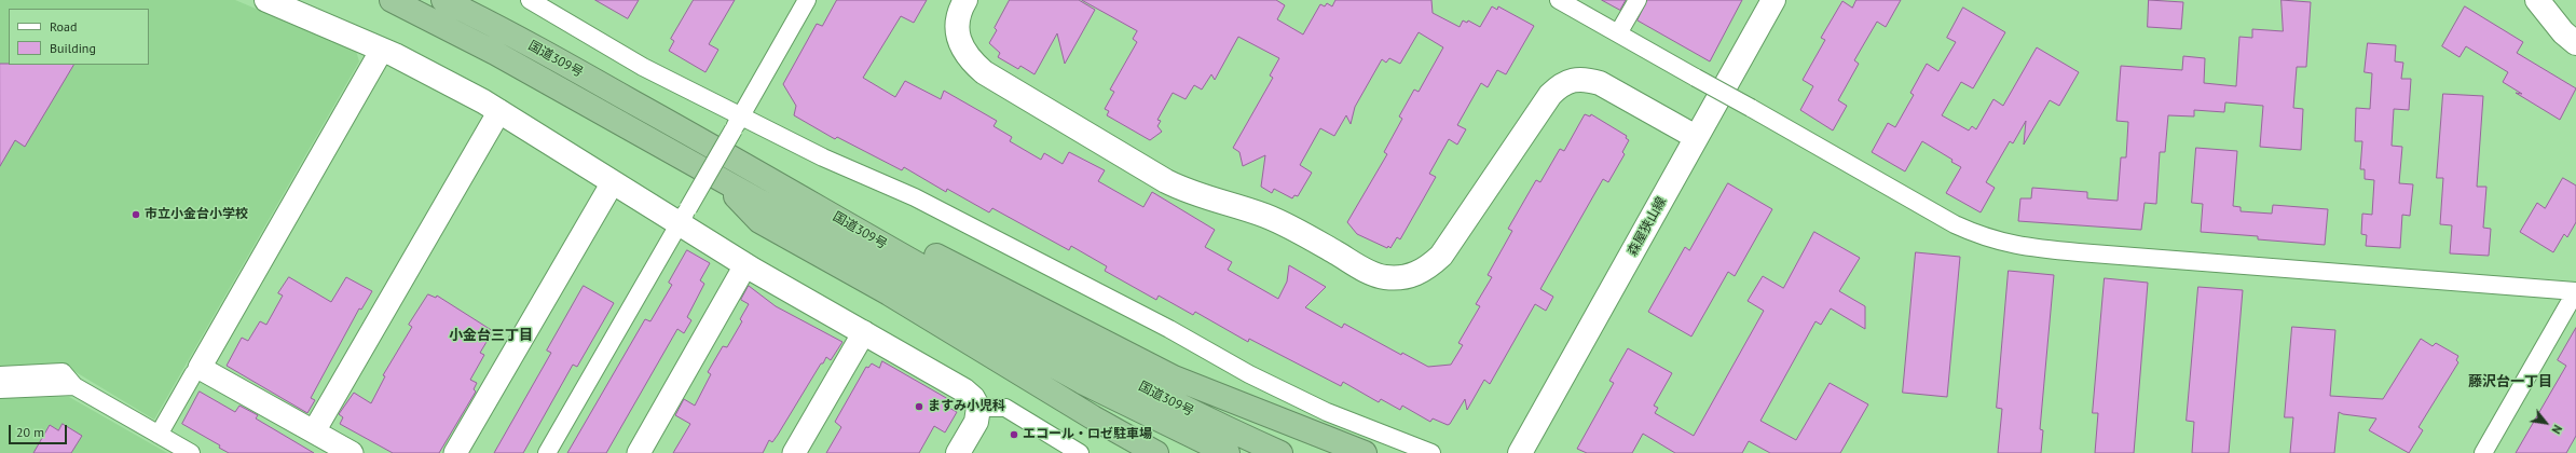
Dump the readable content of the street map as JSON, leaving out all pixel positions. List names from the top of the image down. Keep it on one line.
{"streets":{"highway":["国道309号"],"street":["森屋狭山線"]},"districts":["小金台三丁目","藤沢台一丁目"],"places":["市立小金台小学校","ますみ小児科","エコール・ロゼ駐車場"],"legend":["Road","Building"],"scale_bar":"20 m","north":"bottom right"}
